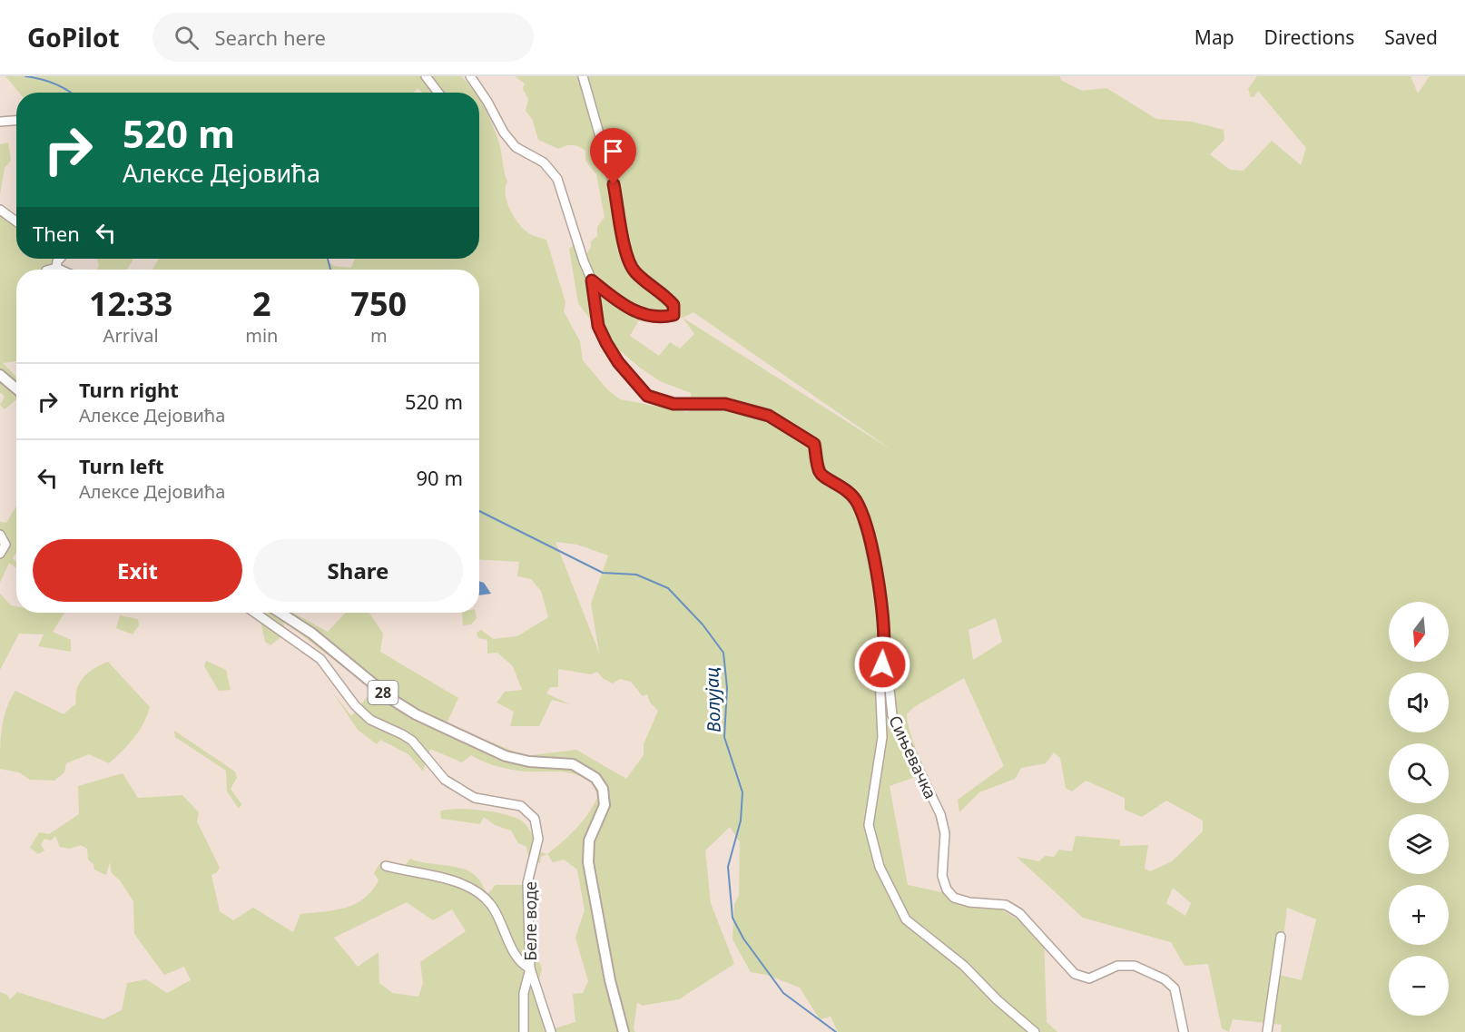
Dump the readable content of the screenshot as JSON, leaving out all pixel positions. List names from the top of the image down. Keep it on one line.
{"streets":{"main road":["28"],"street":["Сињевачка","Беле воде"]},"water":["Волујац"],"north":"bottom","page":{"header":"GoPilot","search":"Search here","nav":["Map","Directions","Saved"],"turn":["520 m","Алексе Дејовића"],"then":"Then","eta":["12:33","Arrival","2","min","750","m"],"list":[{"name":"Turn right","note":"Алексе Дејовића","value":"520 m"},{"name":"Turn left","note":"Алексе Дејовића","value":"90 m"}],"buttons":["Exit","Share"],"map_buttons":["+","−"]}}
